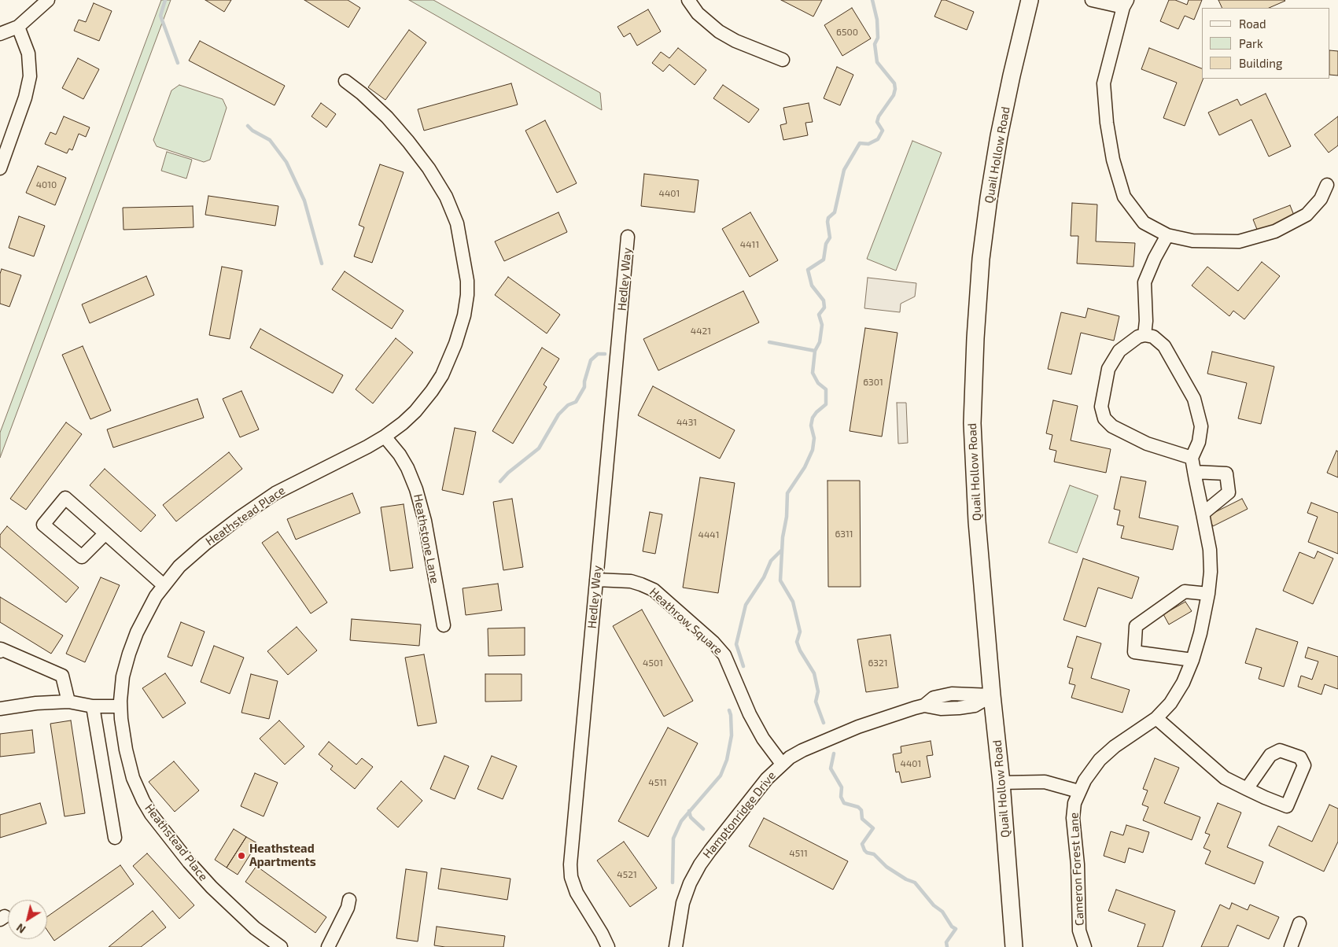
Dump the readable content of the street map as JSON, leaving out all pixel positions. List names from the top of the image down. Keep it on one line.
{"streets":{"main road":["Quail Hollow Road"],"street":["Hedley Way","Heathstead Place","Heathstone Lane","Heathrow Square","Hamptonridge Drive","Cameron Forest Lane"]},"crossings":[["Quail Hollow Road","Hamptonridge Drive"],["Hedley Way","Heathrow Square"],["Heathstead Place","Heathstone Lane"],["Heathrow Square","Hamptonridge Drive"]],"places":["Heathstead Apartments"],"house_numbers":["6500","4010","4401","4411","4421","6301","4431","6311","4441","4501","6321","4401","4511","4511","4521"],"legend":["Road","Park","Building"],"north":"bottom left"}
